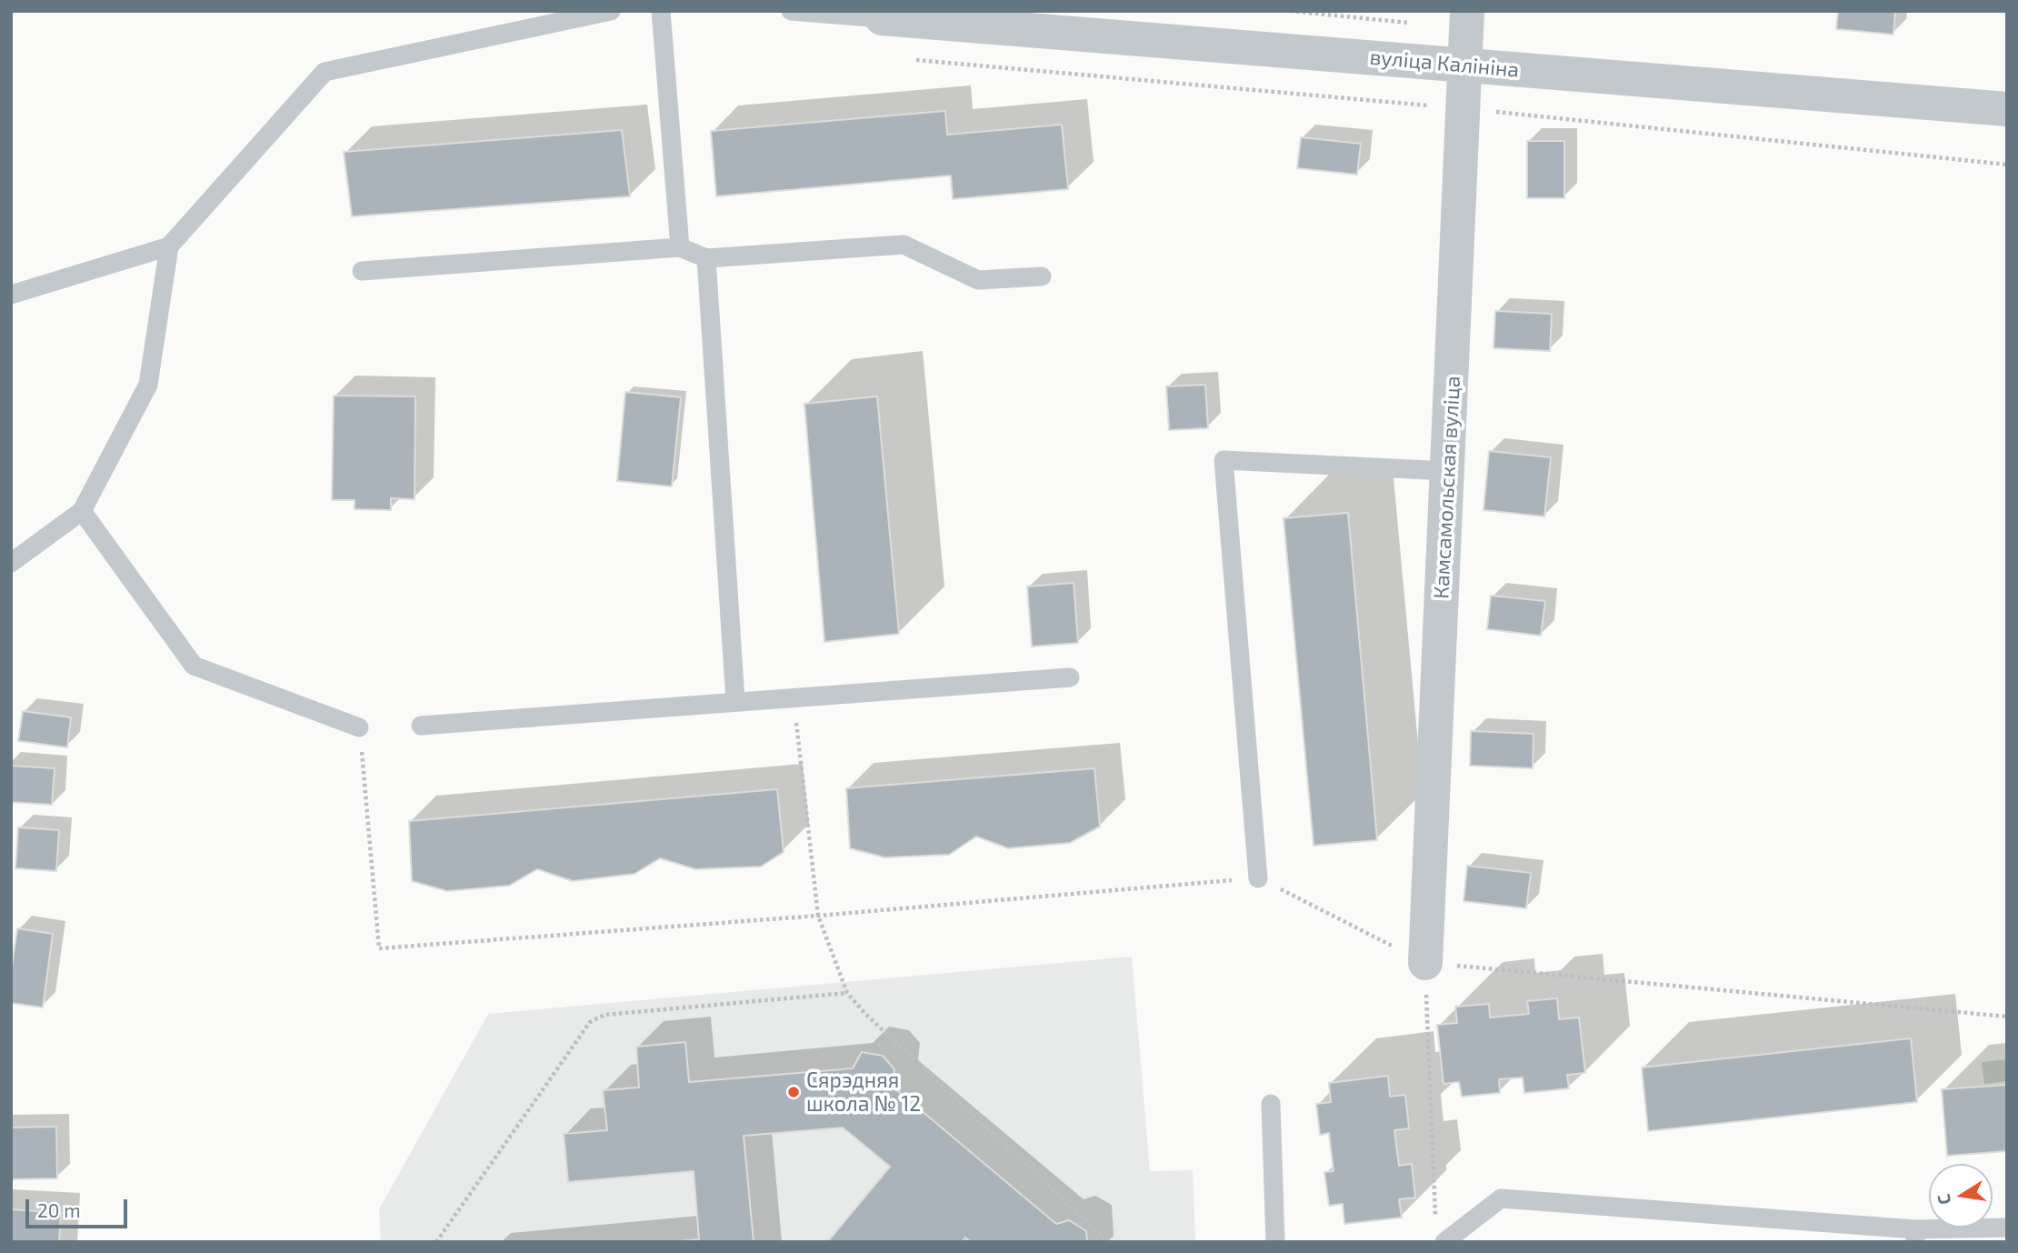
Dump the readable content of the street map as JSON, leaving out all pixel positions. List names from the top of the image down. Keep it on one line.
{"streets":{"street":["вуліца Калініна","Камсамольская вуліца"]},"crossings":[["вуліца Калініна","Камсамольская вуліца"]],"places":["Сярэдняя школа № 12"],"scale_bar":"20 m","north":"left"}
